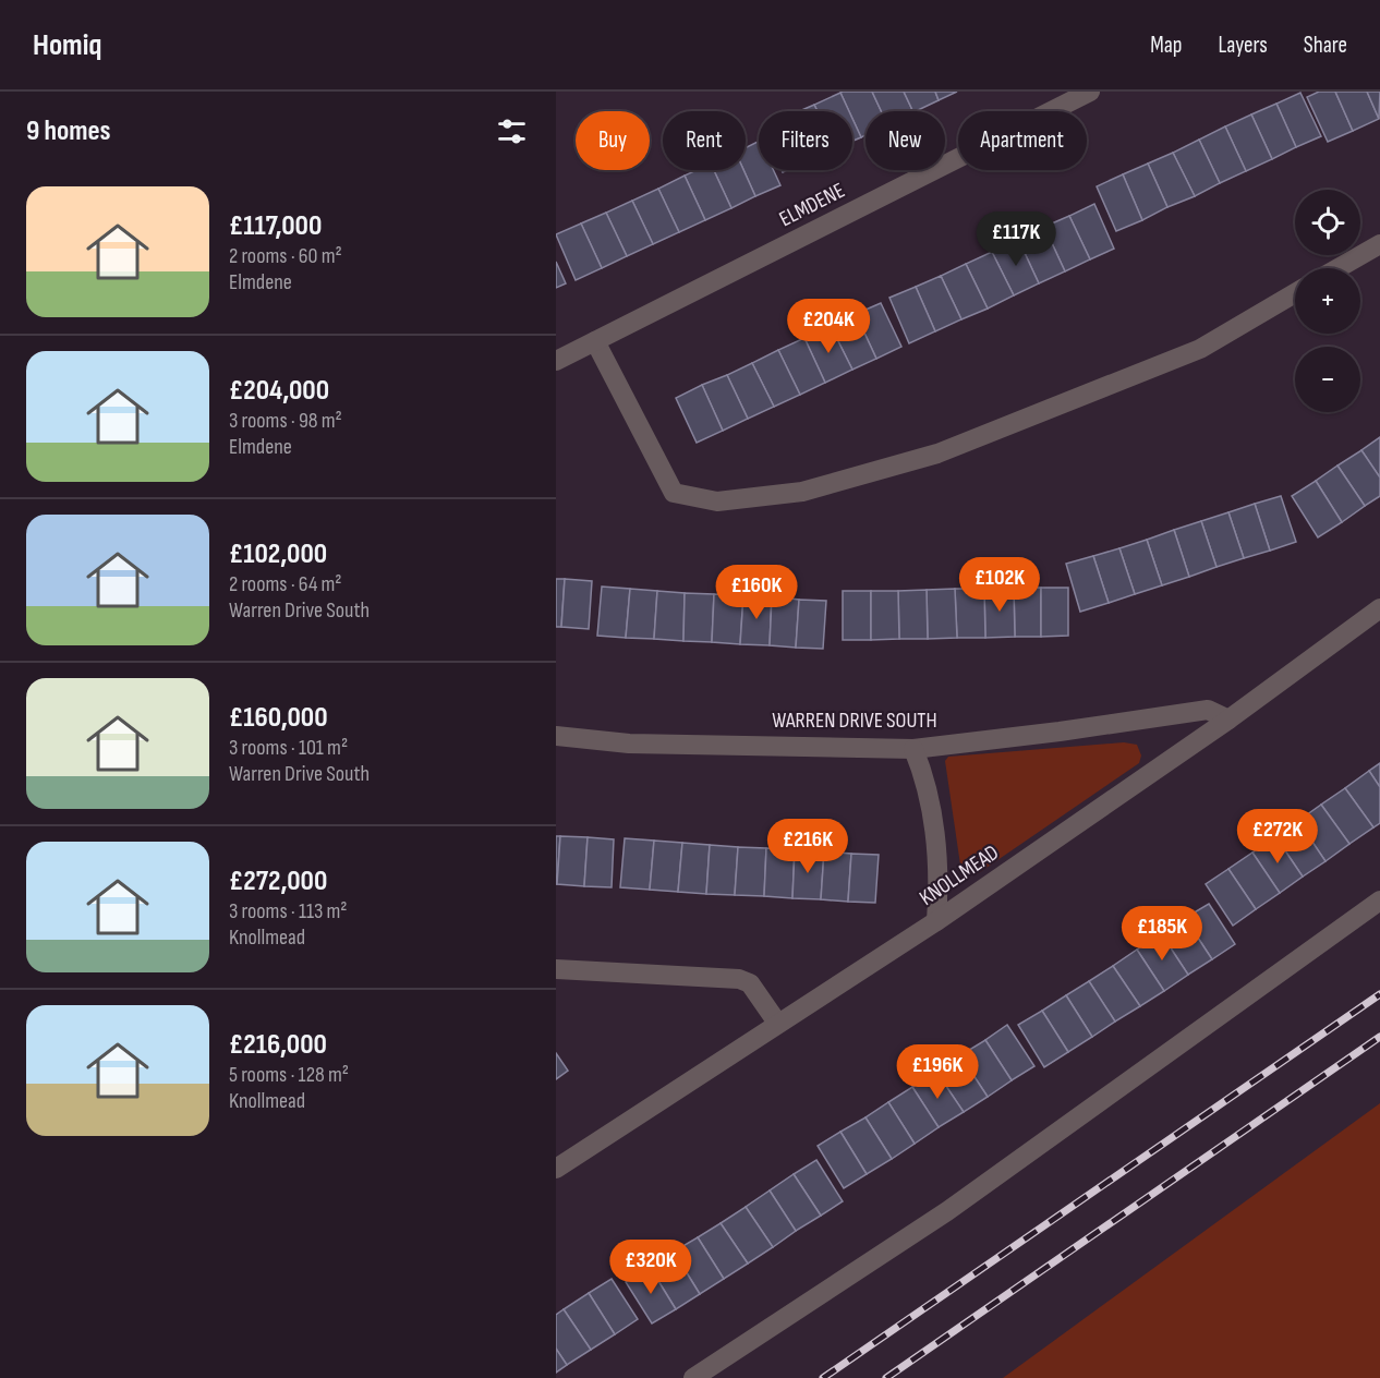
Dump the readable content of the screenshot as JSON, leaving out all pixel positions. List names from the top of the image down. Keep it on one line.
{"streets":{"street":["ELMDENE","WARREN DRIVE SOUTH","KNOLLMEAD"]},"crossings":[["WARREN DRIVE SOUTH","KNOLLMEAD"]],"page":{"header":"Homiq","nav":["Map","Layers","Share"],"heading":"9 homes","chip":["Buy","Rent","Filters","New","Apartment"],"list":[{"name":"£117,000","note":"2 rooms · 60 m² · Elmdene"},{"name":"£204,000","note":"3 rooms · 98 m² · Elmdene"},{"name":"£102,000","note":"2 rooms · 64 m² · Warren Drive South"},{"name":"£160,000","note":"3 rooms · 101 m² · Warren Drive South"},{"name":"£272,000","note":"3 rooms · 113 m² · Knollmead"},{"name":"£216,000","note":"5 rooms · 128 m² · Knollmead"}],"map_buttons":["+","−"],"price":["£117K","£204K","£102K","£160K","£272K","£216K","£185K","£196K","£320K"]}}
